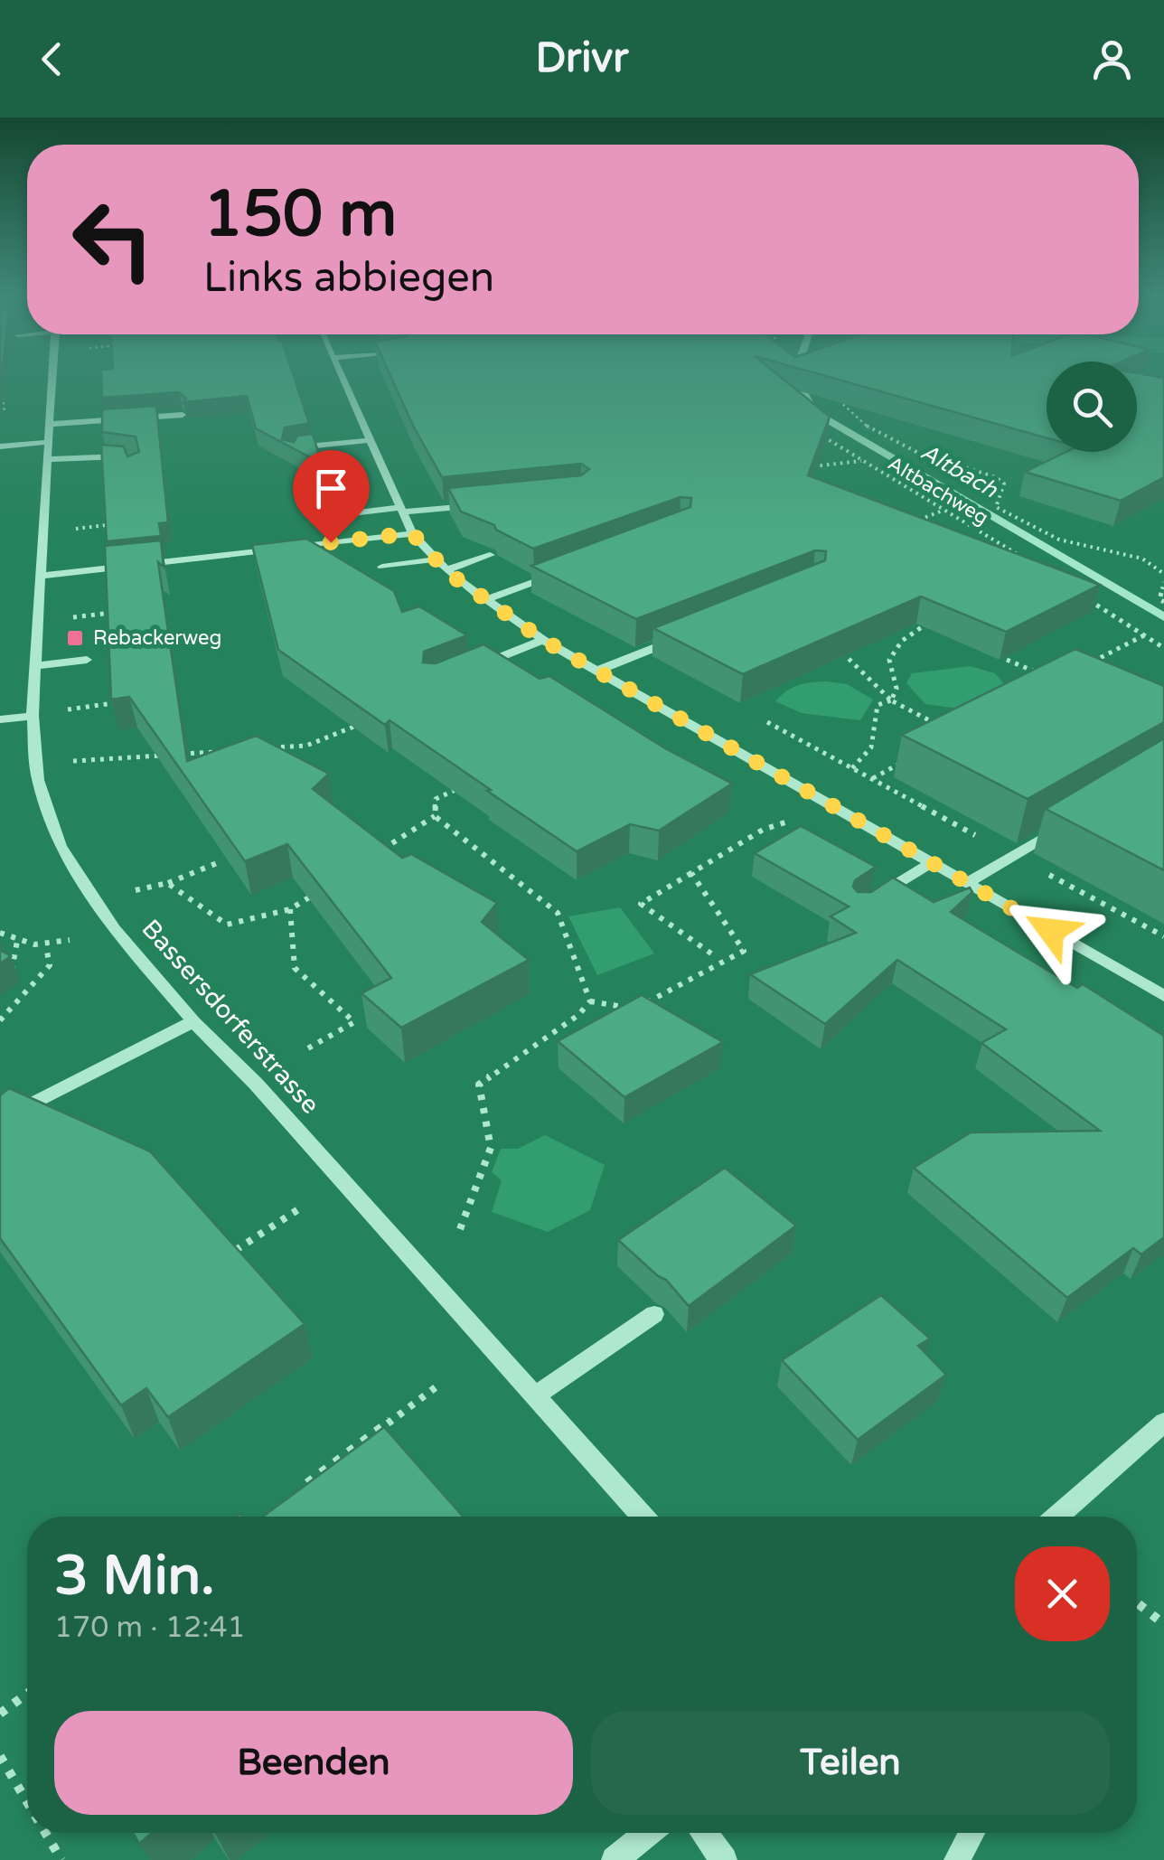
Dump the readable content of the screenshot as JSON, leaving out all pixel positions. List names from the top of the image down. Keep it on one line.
{"streets":{"street":["Bassersdorferstrasse"],"path":["Altbachweg"]},"water":["Altbach"],"places":{"transit":["Rebackerweg"]},"page":{"header":"Drivr","turn":["150 m","Links abbiegen"],"heading":["3 Min.","170 m · 12:41"],"buttons":["Beenden","Teilen"]}}
